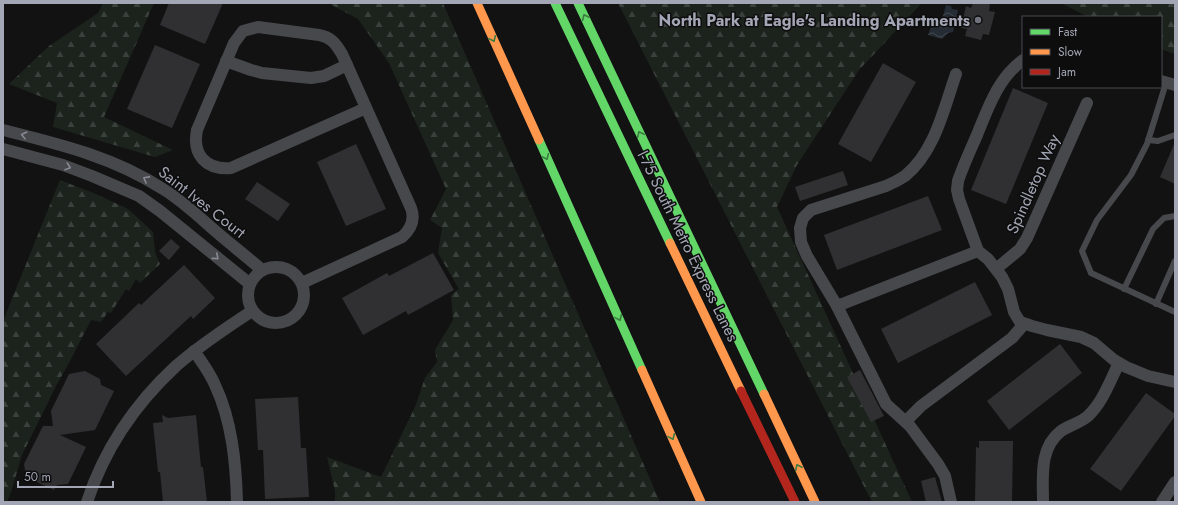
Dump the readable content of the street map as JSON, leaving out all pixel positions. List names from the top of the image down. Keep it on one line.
{"streets":{"highway":["I-75 South Metro Express Lanes"],"street":["Spindletop Way","Saint Ives Court"]},"places":["North Park at Eagle's Landing Apartments"],"legend":["Fast","Slow","Jam"],"scale_bar":"50 m"}
